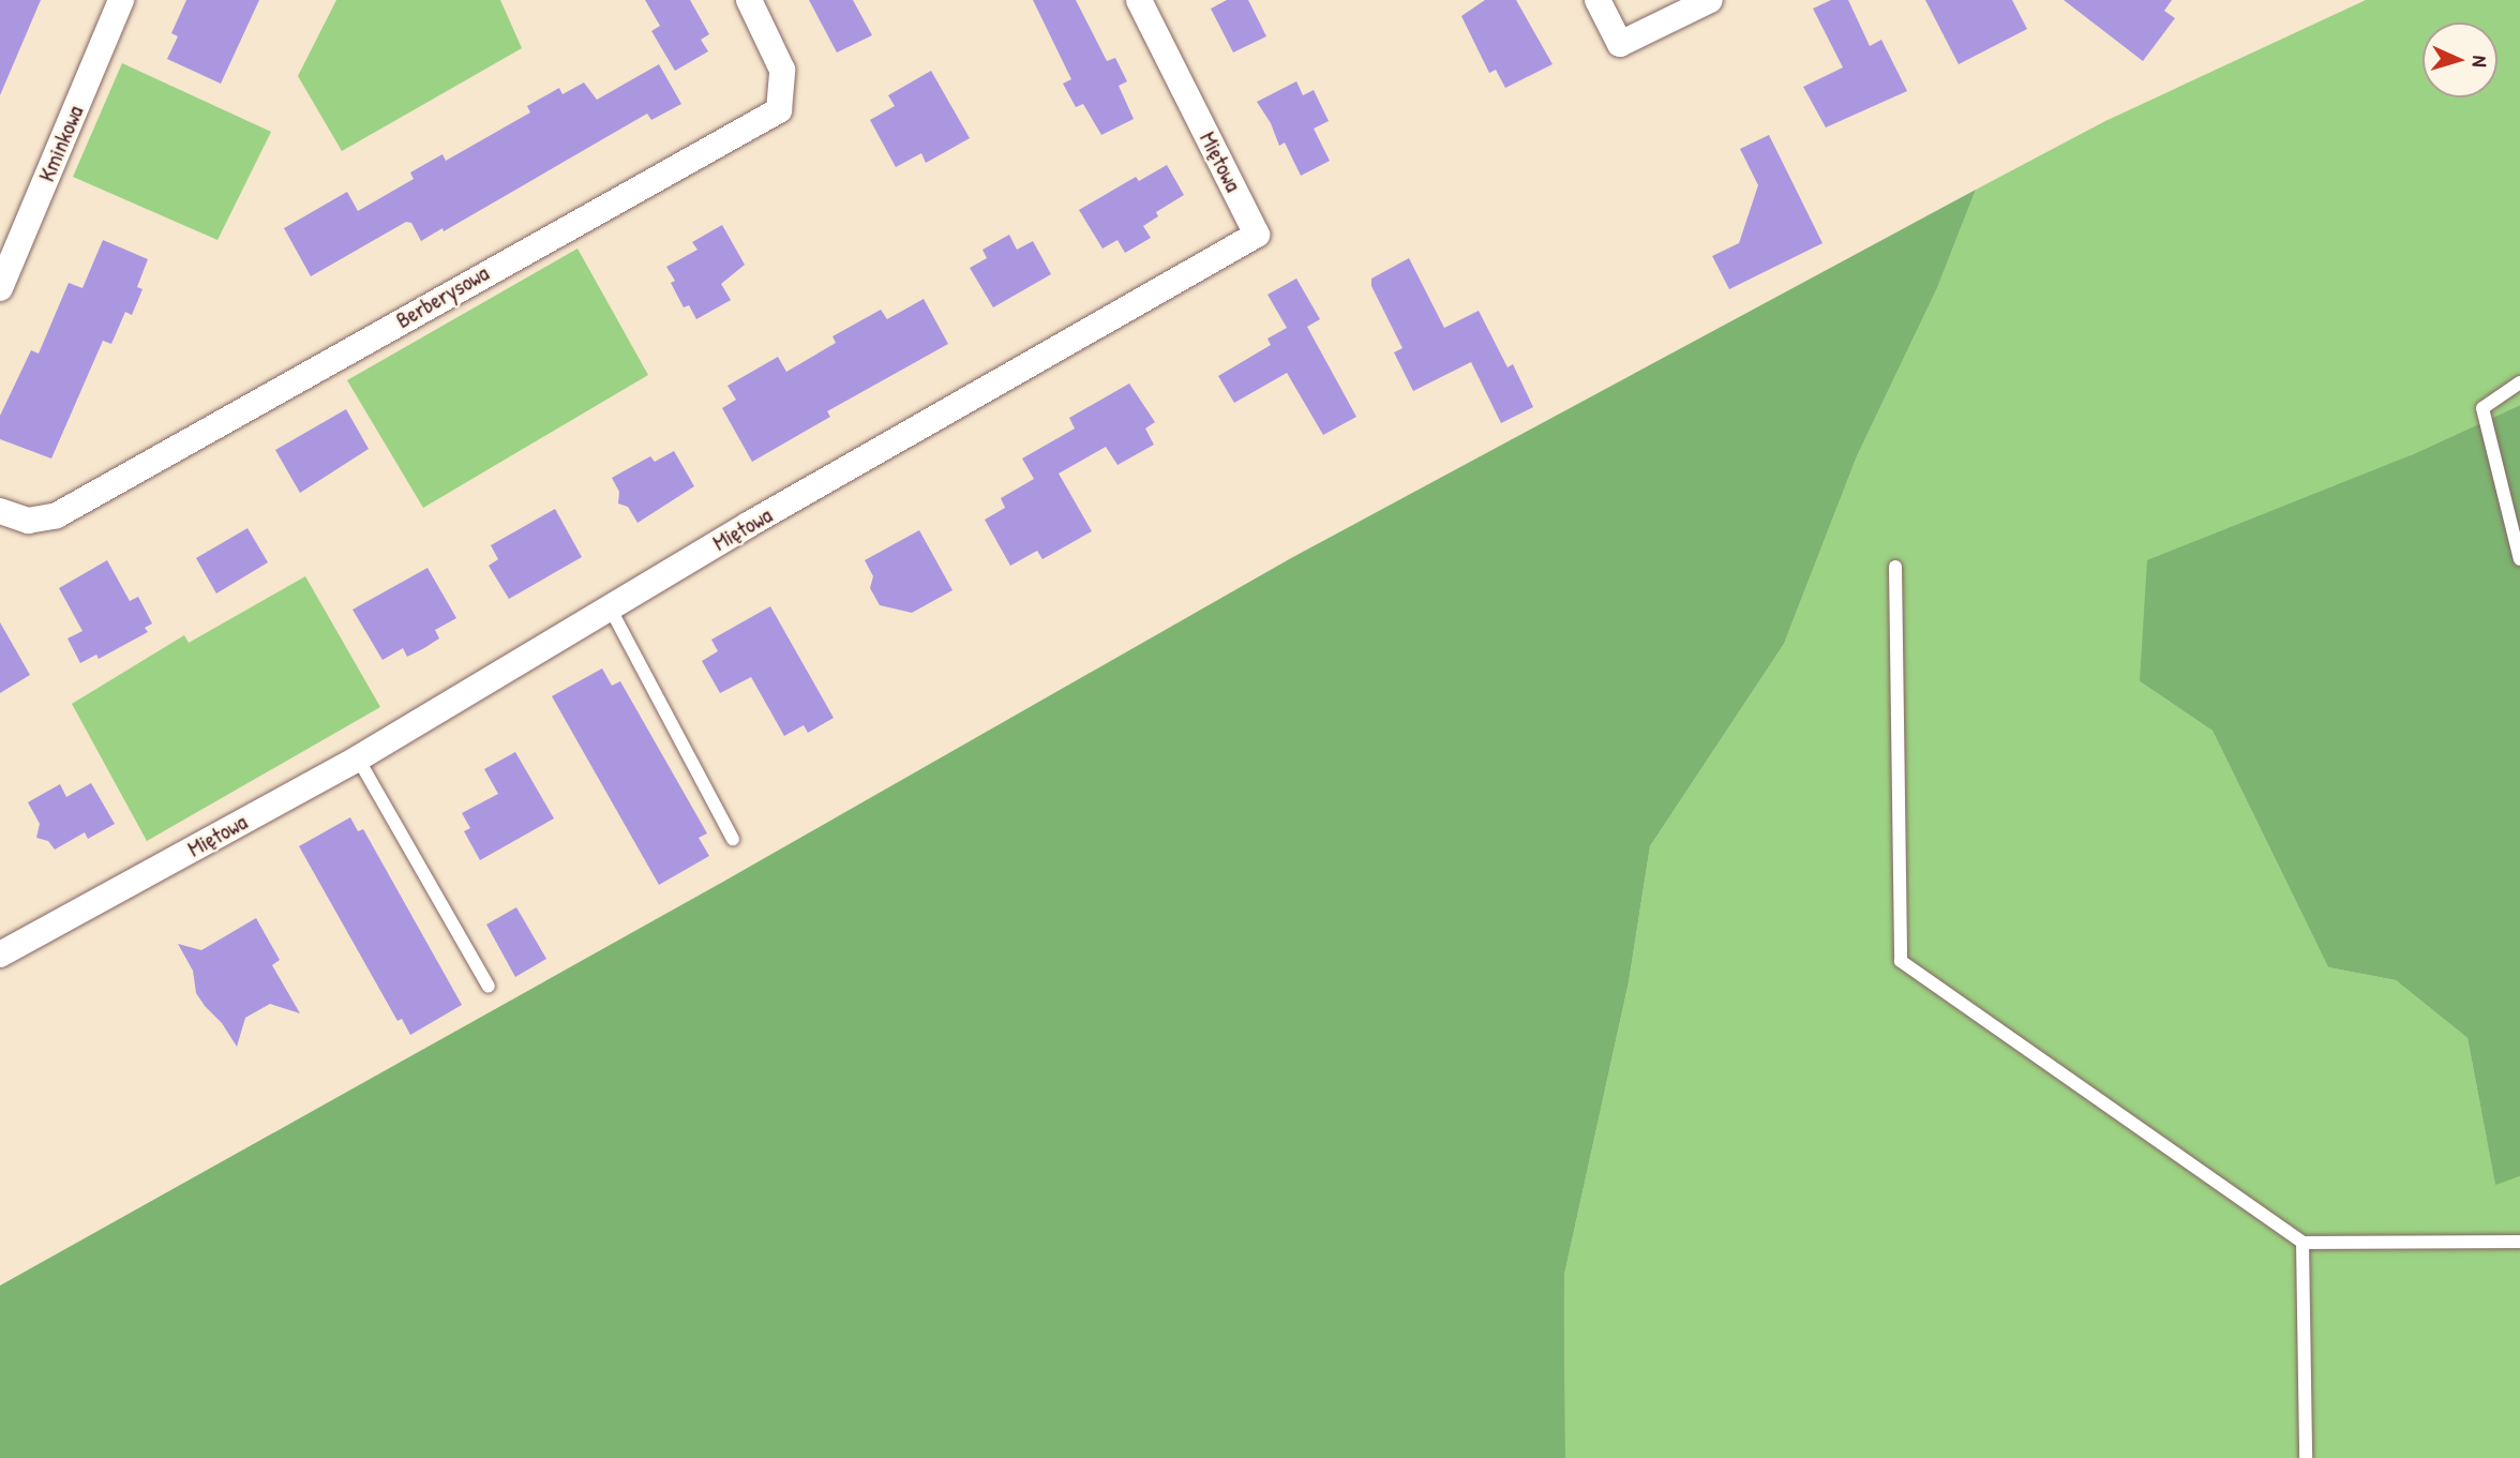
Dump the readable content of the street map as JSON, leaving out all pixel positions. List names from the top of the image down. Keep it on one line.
{"streets":{"street":["Kminkowa","Miętowa","Berberysowa"]},"north":"right"}
